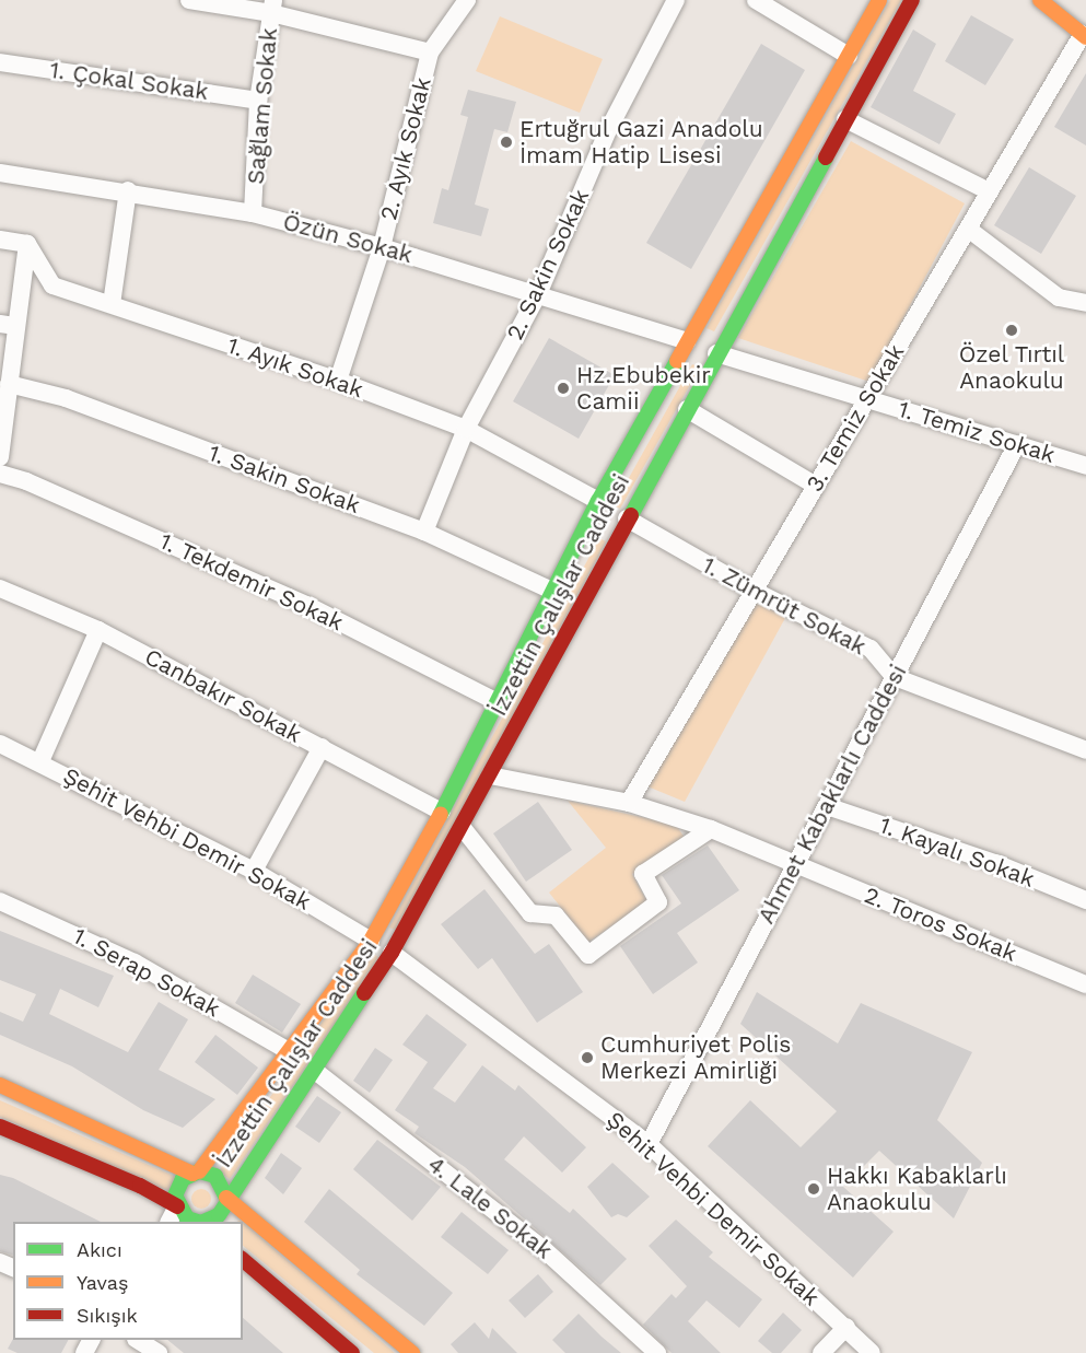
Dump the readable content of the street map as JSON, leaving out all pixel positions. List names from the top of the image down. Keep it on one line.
{"streets":{"street":["1. Çokal Sokak","Sağlam Sokak","2. Ayık Sokak","Özün Sokak","2. Sakin Sokak","1. Ayık Sokak","3. Temiz Sokak","1. Temiz Sokak","1. Sakin Sokak","1. Tekdemir Sokak","İzzettin Çalışlar Caddesi","1. Zümrüt Sokak","Canbakır Sokak","Ahmet Kabaklarlı Caddesi","Şehit Vehbi Demir Sokak","1. Kayalı Sokak","2. Toros Sokak","1. Serap Sokak","4. Lale Sokak"]},"crossings":[["1. Çokal Sokak","Sağlam Sokak"],["Sağlam Sokak","Özün Sokak"],["2. Ayık Sokak","Özün Sokak"],["2. Ayık Sokak","1. Ayık Sokak"],["Özün Sokak","2. Sakin Sokak"],["Özün Sokak","İzzettin Çalışlar Caddesi"],["2. Sakin Sokak","1. Ayık Sokak"],["2. Sakin Sokak","1. Sakin Sokak"],["1. Ayık Sokak","İzzettin Çalışlar Caddesi"],["3. Temiz Sokak","1. Temiz Sokak"],["3. Temiz Sokak","1. Zümrüt Sokak"],["3. Temiz Sokak","2. Toros Sokak"],["1. Temiz Sokak","İzzettin Çalışlar Caddesi"],["1. Temiz Sokak","Ahmet Kabaklarlı Caddesi"],["1. Sakin Sokak","İzzettin Çalışlar Caddesi"],["1. Tekdemir Sokak","İzzettin Çalışlar Caddesi"],["İzzettin Çalışlar Caddesi","1. Zümrüt Sokak"],["İzzettin Çalışlar Caddesi","Canbakır Sokak"],["İzzettin Çalışlar Caddesi","Şehit Vehbi Demir Sokak"],["İzzettin Çalışlar Caddesi","2. Toros Sokak"],["İzzettin Çalışlar Caddesi","1. Serap Sokak"],["İzzettin Çalışlar Caddesi","4. Lale Sokak"],["1. Zümrüt Sokak","Ahmet Kabaklarlı Caddesi"],["Ahmet Kabaklarlı Caddesi","Şehit Vehbi Demir Sokak"],["Ahmet Kabaklarlı Caddesi","1. Kayalı Sokak"],["Ahmet Kabaklarlı Caddesi","2. Toros Sokak"]],"places":["Ertuğrul Gazi Anadolu İmam Hatip Lisesi","Özel Tırtıl Anaokulu","Hz.Ebubekir Camii","Cumhuriyet Polis Merkezi Amirliği","Hakkı Kabaklarlı Anaokulu"],"legend":["Akıcı","Yavaş","Sıkışık"]}
